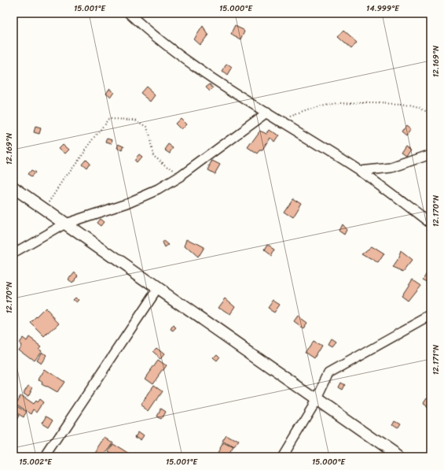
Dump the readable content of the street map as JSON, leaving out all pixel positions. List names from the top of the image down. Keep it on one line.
{"coordinates":["15.001°E","15.000°E","14.999°E","12.169°N","12.170°N","12.171°N","15.002°E"]}
